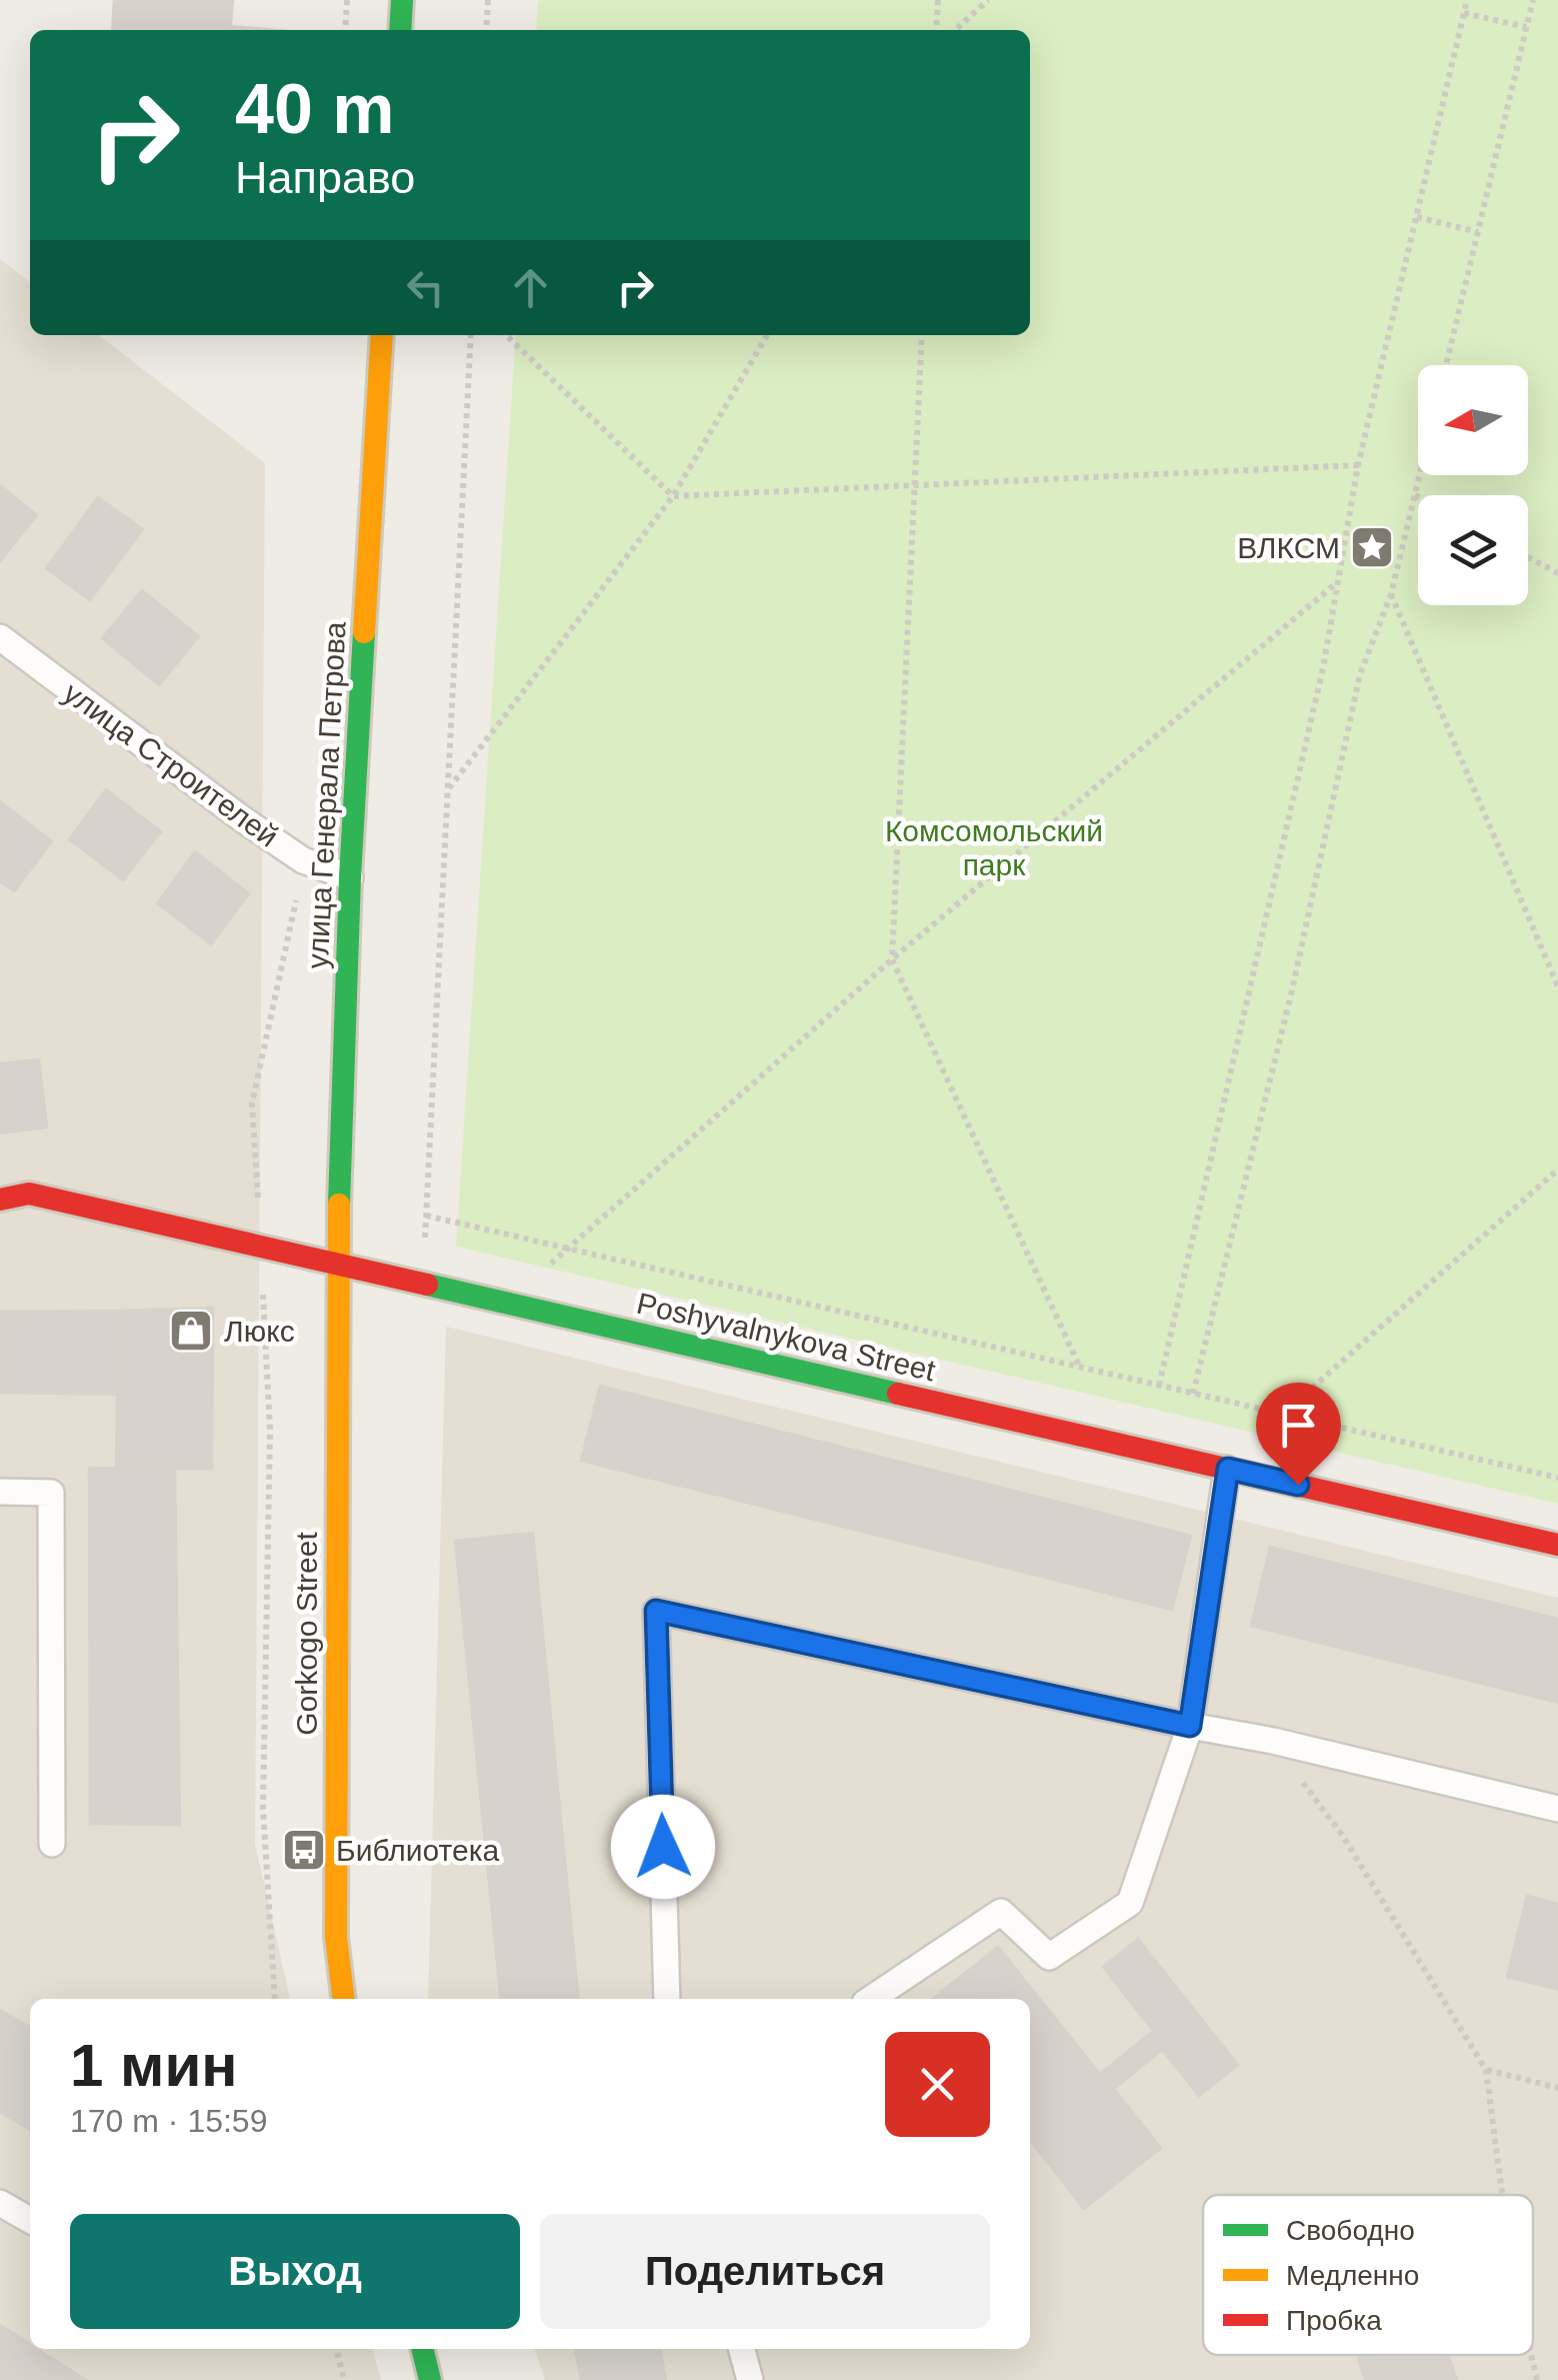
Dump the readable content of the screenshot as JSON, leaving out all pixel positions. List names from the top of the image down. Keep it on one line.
{"streets":{"main road":["улица Генерала Петрова","Poshyvalnykova Street","Gorkogo Street"],"lane":["улица Строителей"]},"crossings":[["улица Строителей","улица Генерала Петрова"],["улица Генерала Петрова","Poshyvalnykova Street"],["улица Генерала Петрова","Gorkogo Street"],["Poshyvalnykova Street","Gorkogo Street"]],"parks":["Комсомольский парк"],"places":{"place":["ВЛКСМ"],"shop":["Люкс"],"bus stop":["Библиотека"]},"legend":["Свободно","Медленно","Пробка"],"north":"left","page":{"turn":["40 m","Направо"],"heading":["1 мин","170 m · 15:59"],"buttons":["Выход","Поделиться"]}}
